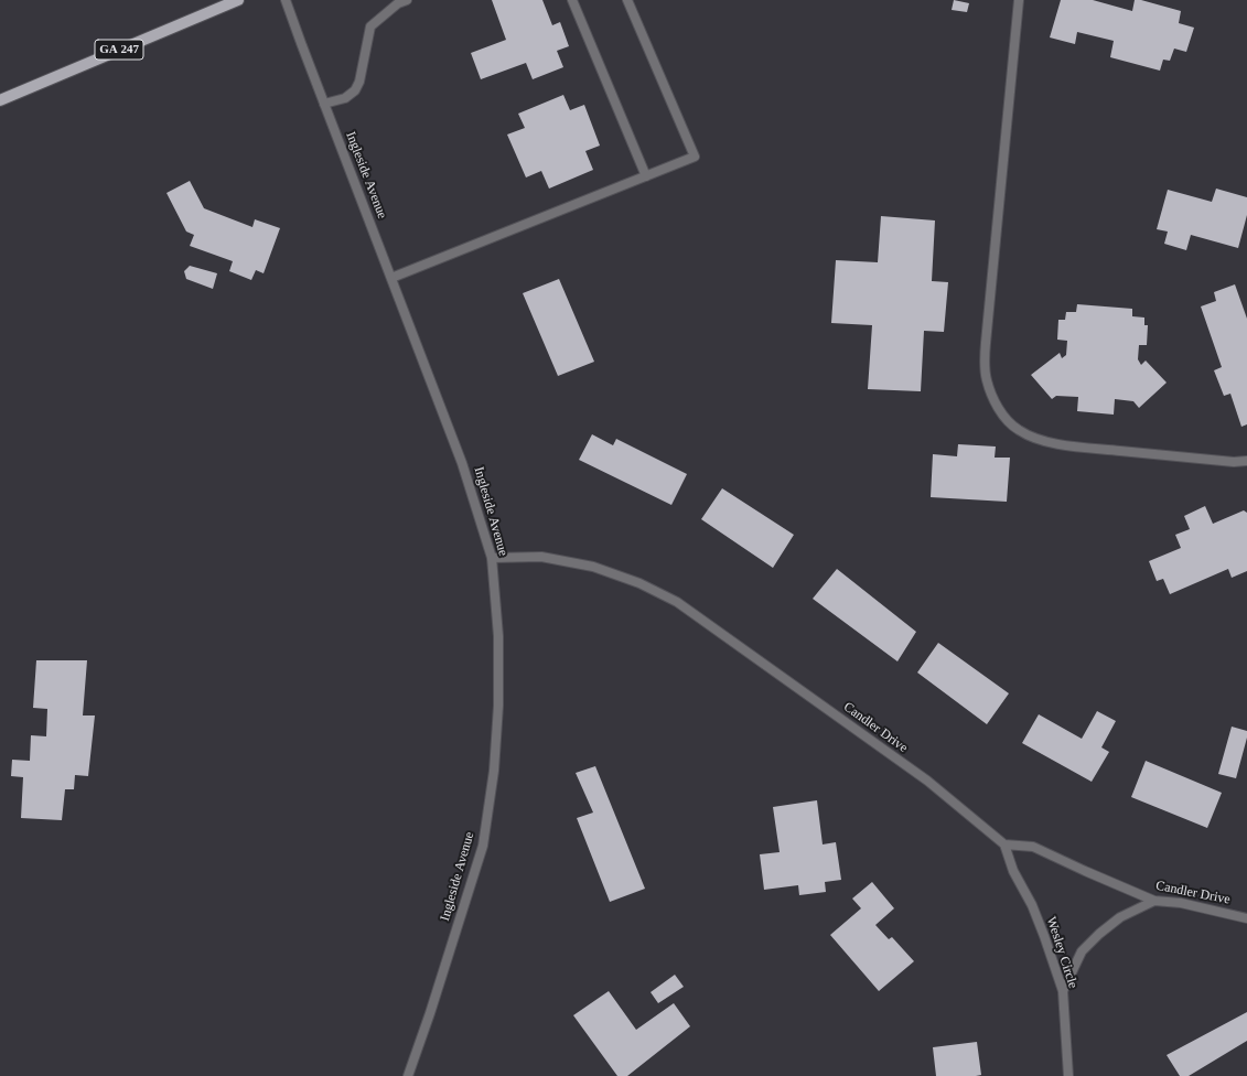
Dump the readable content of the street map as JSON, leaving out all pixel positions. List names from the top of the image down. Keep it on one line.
{"streets":{"main road":["GA 247"],"street":["Ingleside Avenue","Candler Drive","Wesley Circle"]},"crossings":[["Ingleside Avenue","Candler Drive"],["Candler Drive","Wesley Circle"]]}
